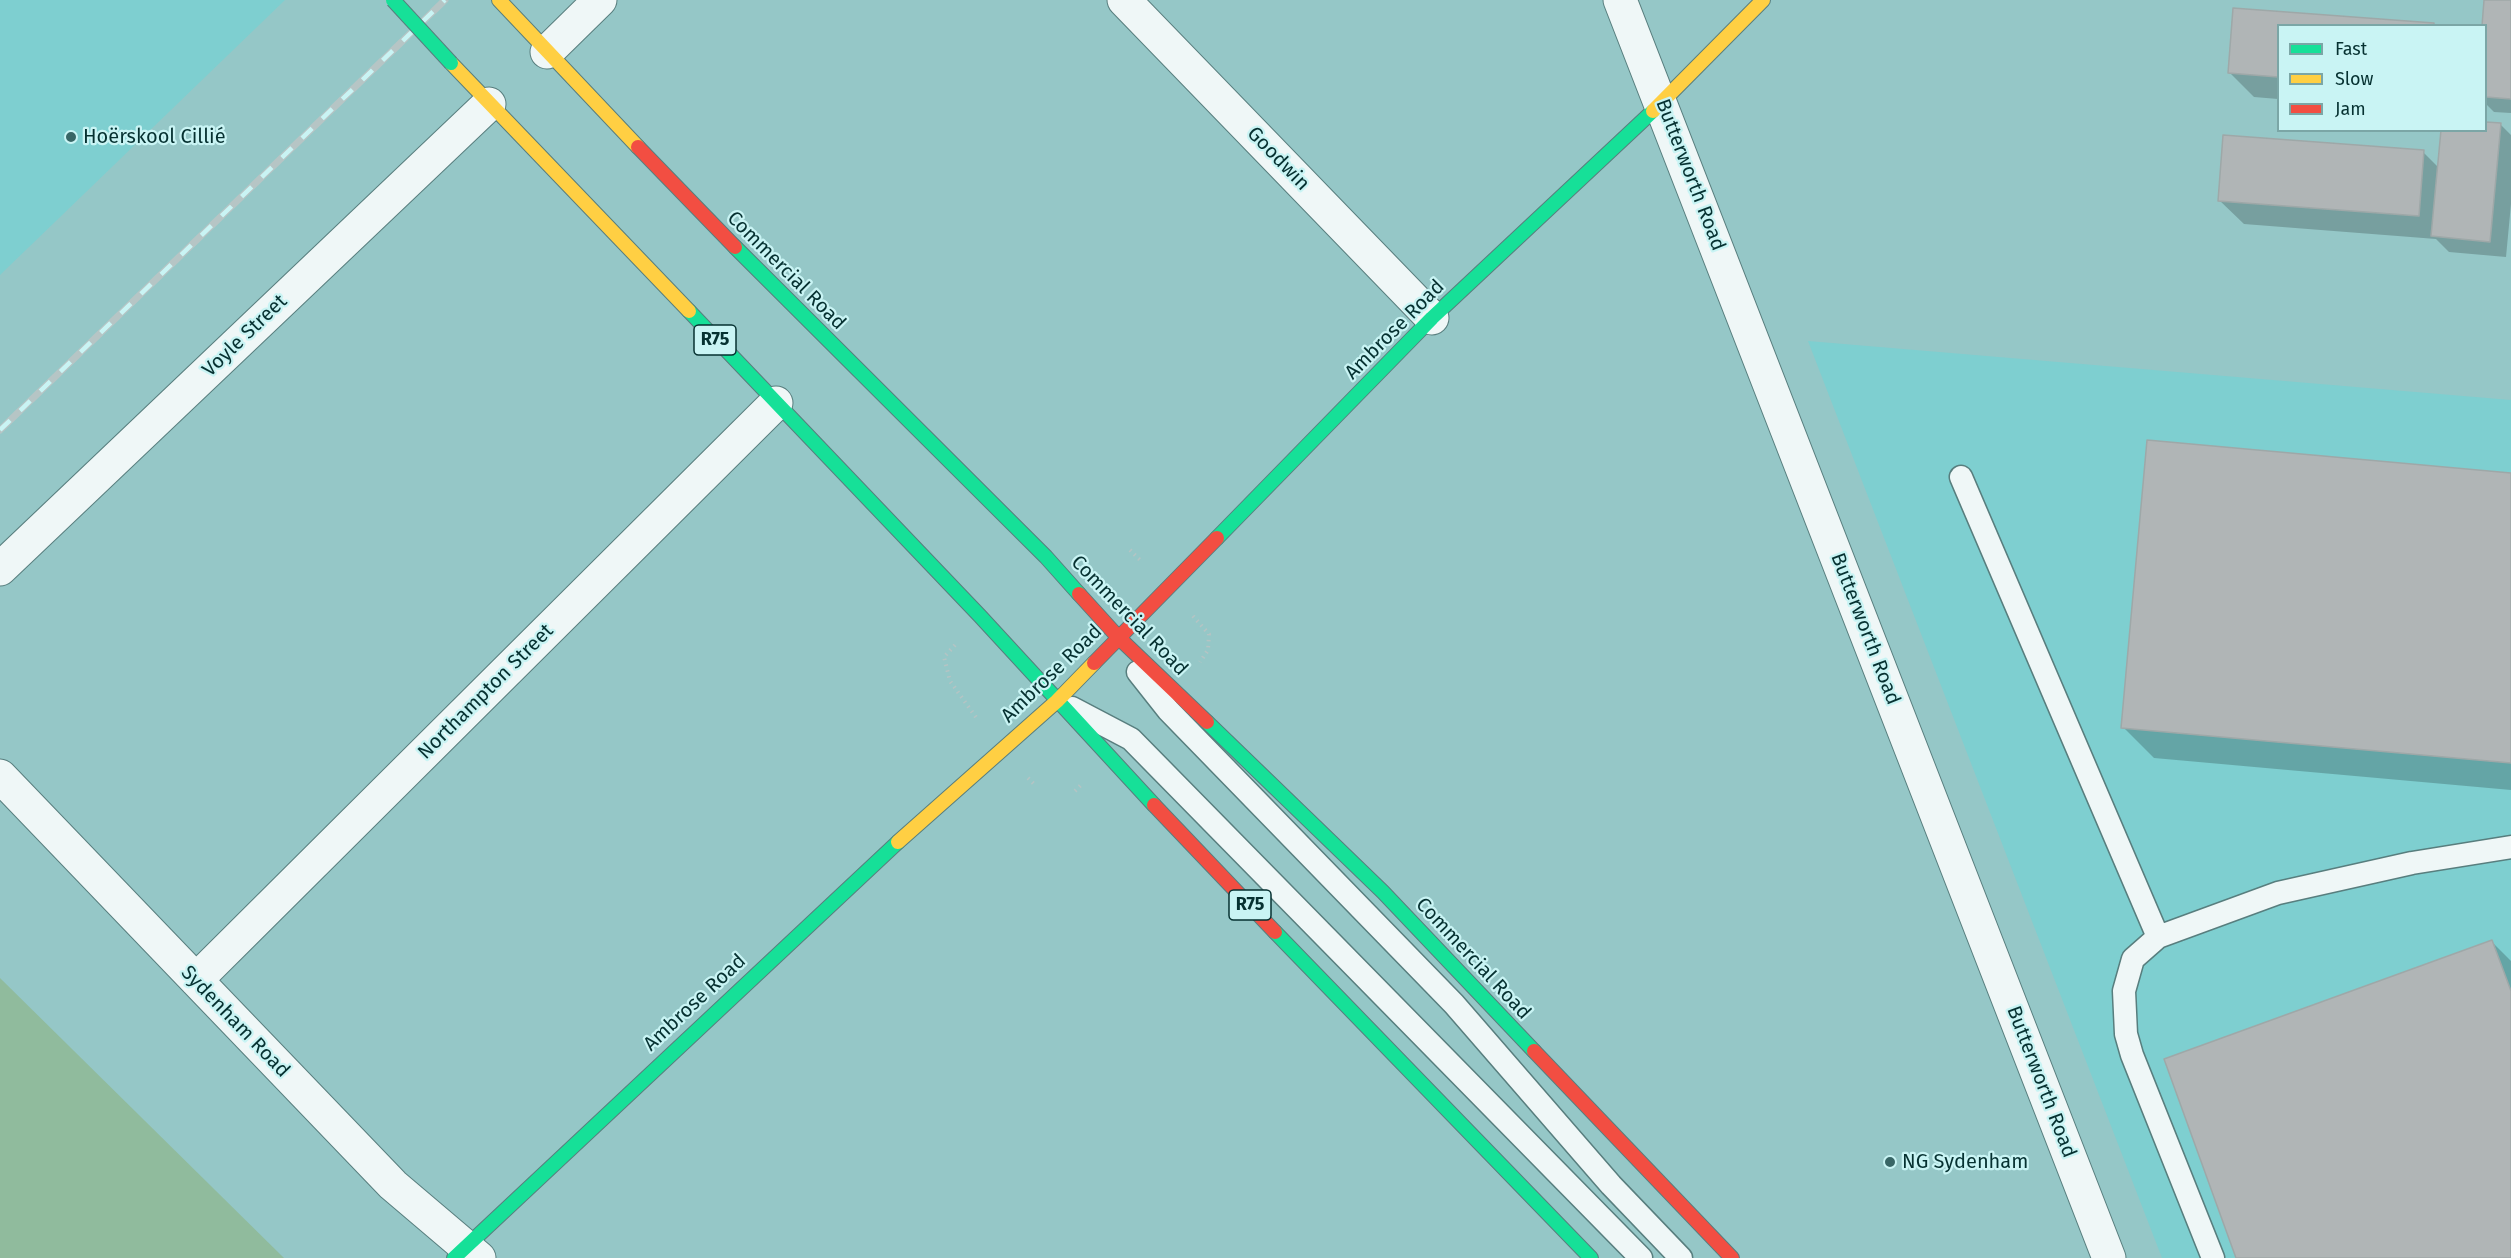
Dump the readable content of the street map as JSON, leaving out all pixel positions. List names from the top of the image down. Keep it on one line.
{"streets":{"main road":["Commercial Road","Ambrose Road","R75"],"street":["Goodwin","Butterworth Road","Voyle Street","Northampton Street","Sydenham Road"]},"crossings":[["Goodwin","Ambrose Road"],["Butterworth Road","Ambrose Road"],["Commercial Road","Ambrose Road"],["Ambrose Road","R75"],["Ambrose Road","Sydenham Road"],["Voyle Street","R75"],["R75","Northampton Street"],["Northampton Street","Sydenham Road"]],"places":["Hoërskool Cillié","NG Sydenham"],"legend":["Fast","Slow","Jam"]}
